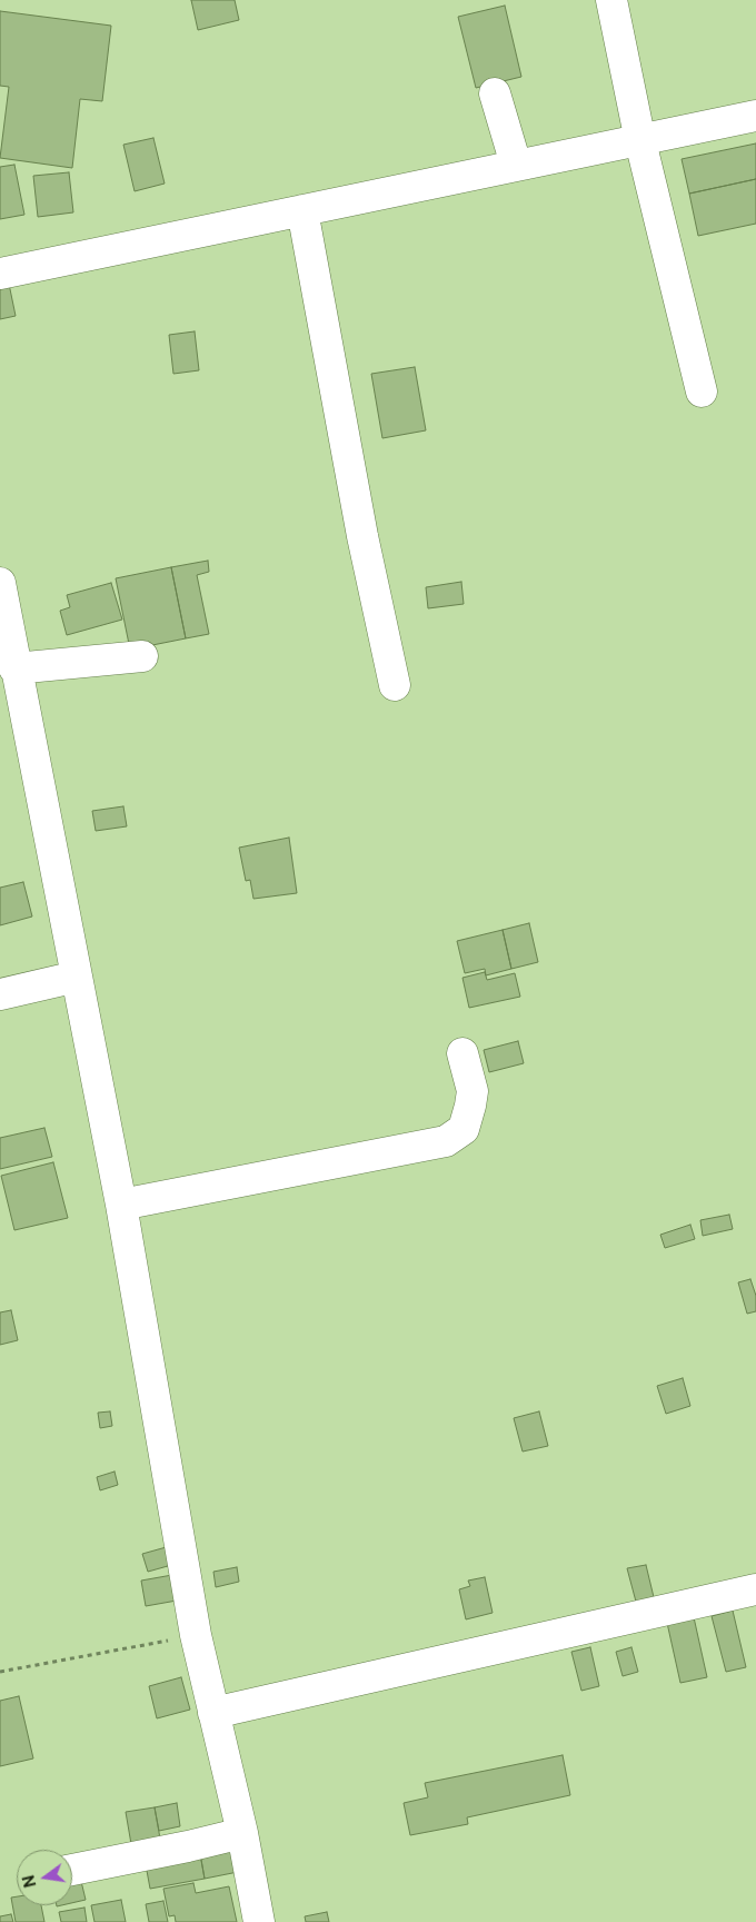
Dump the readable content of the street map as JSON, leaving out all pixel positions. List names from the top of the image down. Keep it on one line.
{"north":"left"}
